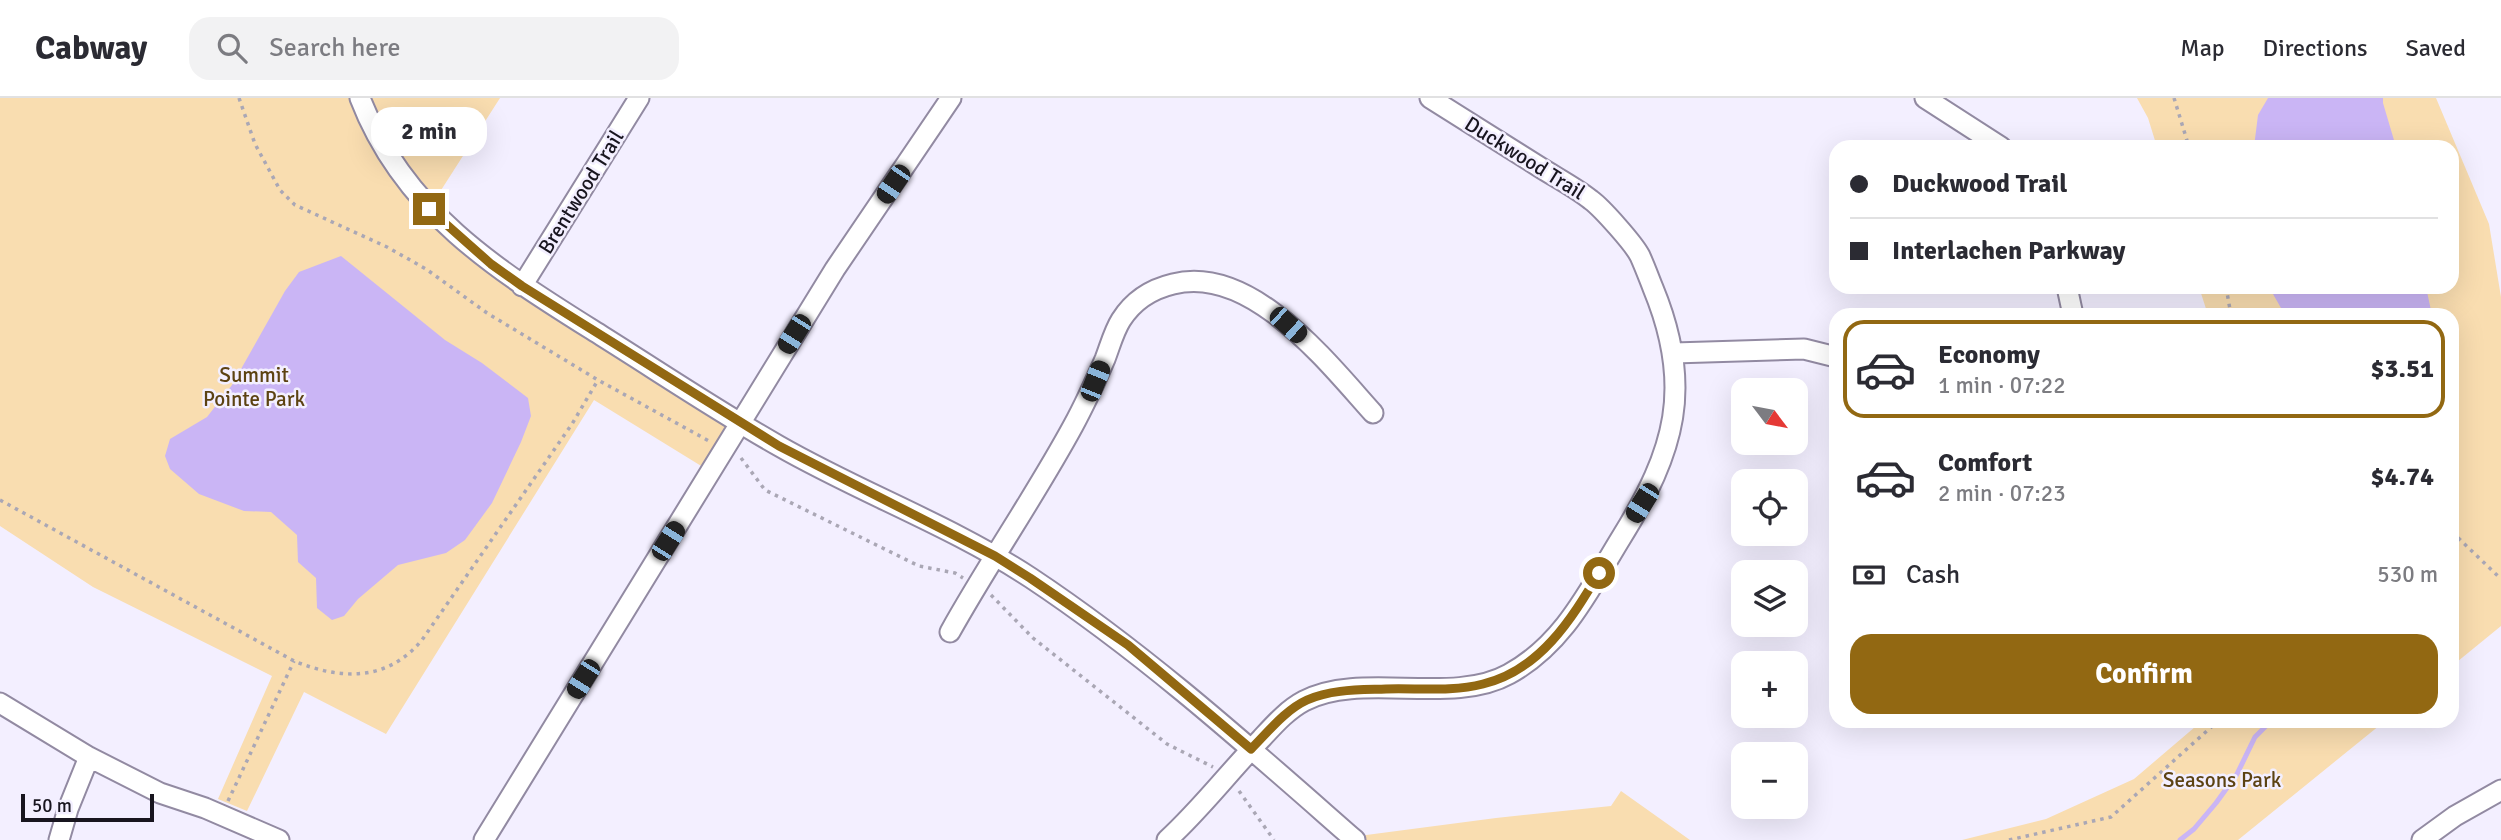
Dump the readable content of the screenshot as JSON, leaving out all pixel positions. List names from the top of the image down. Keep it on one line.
{"streets":{"street":["Duckwood Trail","Brentwood Trail"]},"parks":["Summit Pointe Park","Seasons Park"],"scale_bar":"50 m","north":"bottom right","page":{"header":"Cabway","search":"Search here","nav":["Map","Directions","Saved"],"bubble":"2 min","banner":["Duckwood Trail","Interlachen Parkway"],"list":[{"name":"Economy","note":"1 min · 07:22","value":"$3.51"},{"name":"Comfort","note":"2 min · 07:23","value":"$4.74"}],"map_buttons":["+","−"],"pay":["Cash","530 m"],"buttons":"Confirm","scale":"50 m"}}
